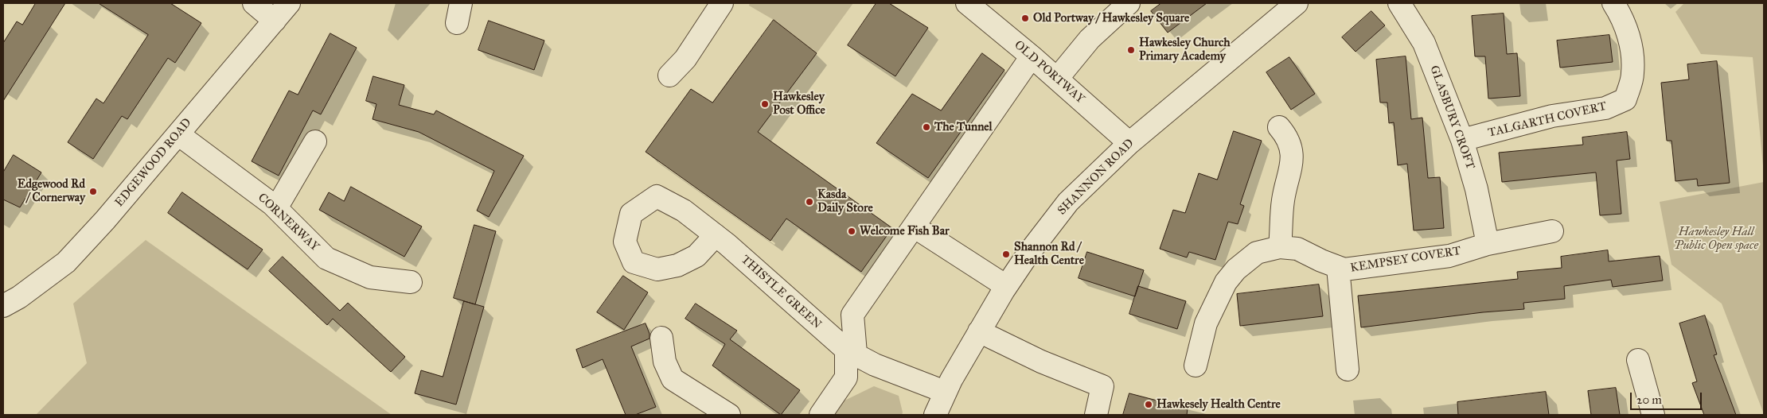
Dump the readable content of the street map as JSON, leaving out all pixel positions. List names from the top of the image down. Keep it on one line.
{"streets":{"street":["OLD PORTWAY","GLASBURY CROFT","TALGARTH COVERT","EDGEWOOD ROAD","SHANNON ROAD","CORNERWAY","KEMPSEY COVERT","THISTLE GREEN"]},"crossings":[["OLD PORTWAY","SHANNON ROAD"],["GLASBURY CROFT","TALGARTH COVERT"],["GLASBURY CROFT","KEMPSEY COVERT"],["EDGEWOOD ROAD","CORNERWAY"],["SHANNON ROAD","THISTLE GREEN"]],"parks":["Hawkesley Hall Public Open space"],"places":["Old Portway / Hawkesley Square","Hawkesley Church Primary Academy","Hawkesley Post Office","The Tunnel","Edgewood Rd / Cornerway","Kasda Daily Store","Welcome Fish Bar","Shannon Rd / Health Centre","Hawkesely Health Centre"],"scale_bar":"20 m"}
